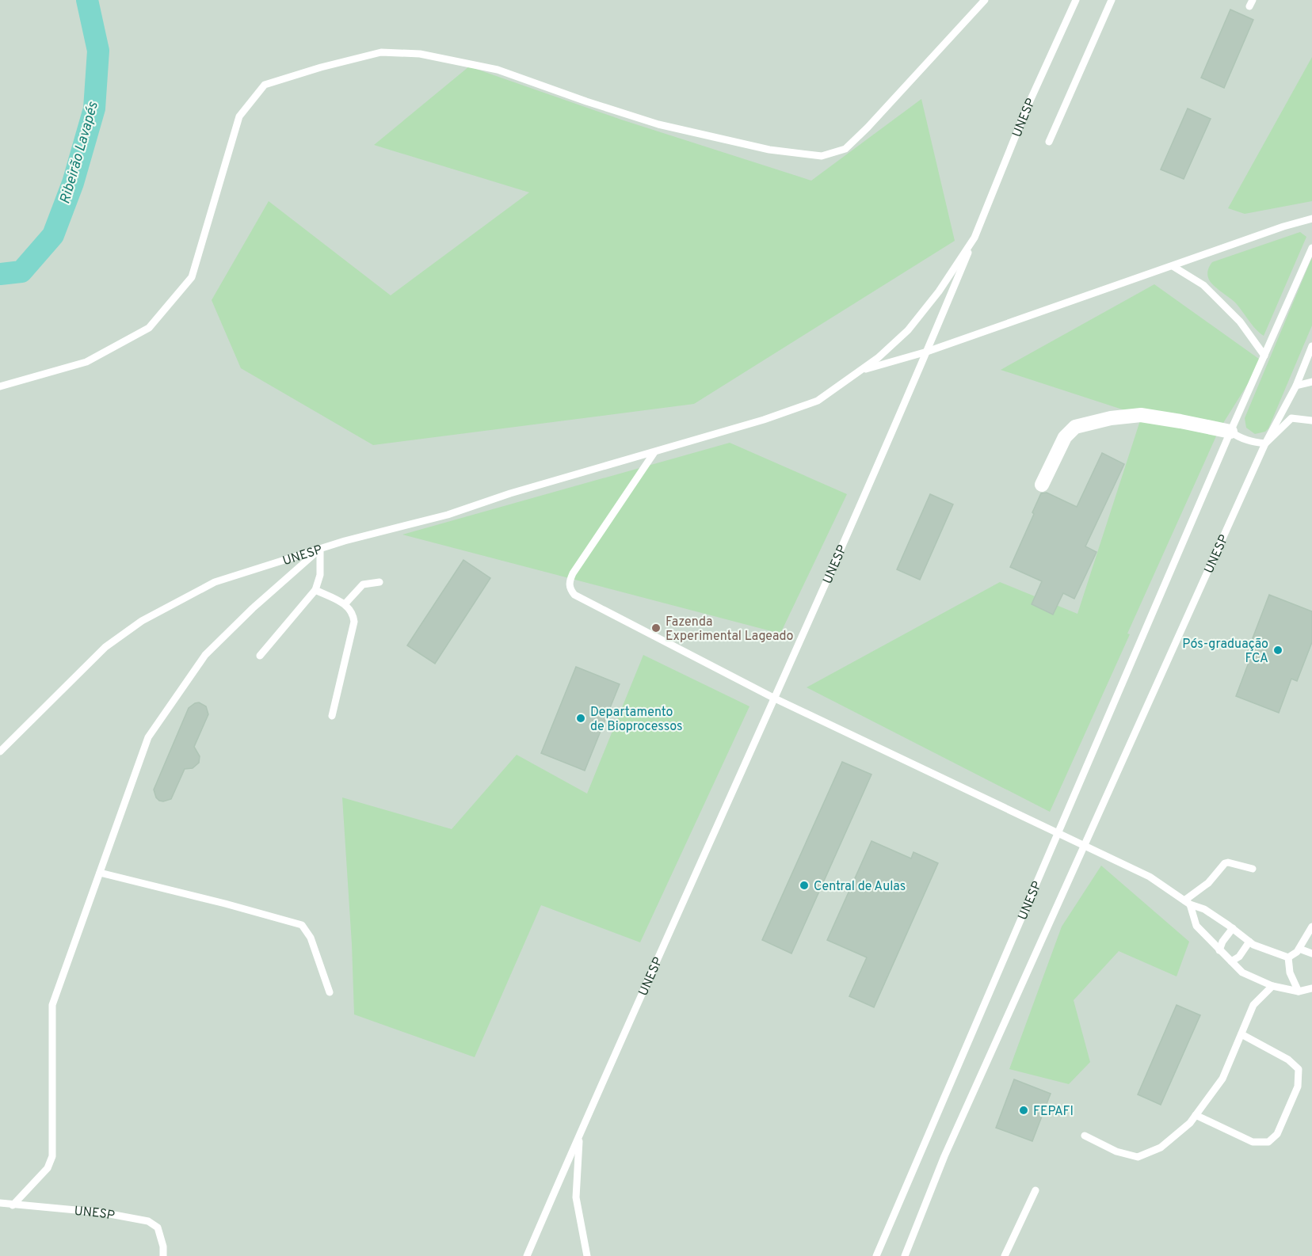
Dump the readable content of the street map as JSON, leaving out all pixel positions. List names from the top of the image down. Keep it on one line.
{"streets":{"lane":["UNESP"]},"water":["Ribeirão Lavapés"],"places":["Fazenda Experimental Lageado","Pós-graduação FCA","Departamento de Bioprocessos","Central de Aulas","FEPAFI"]}
